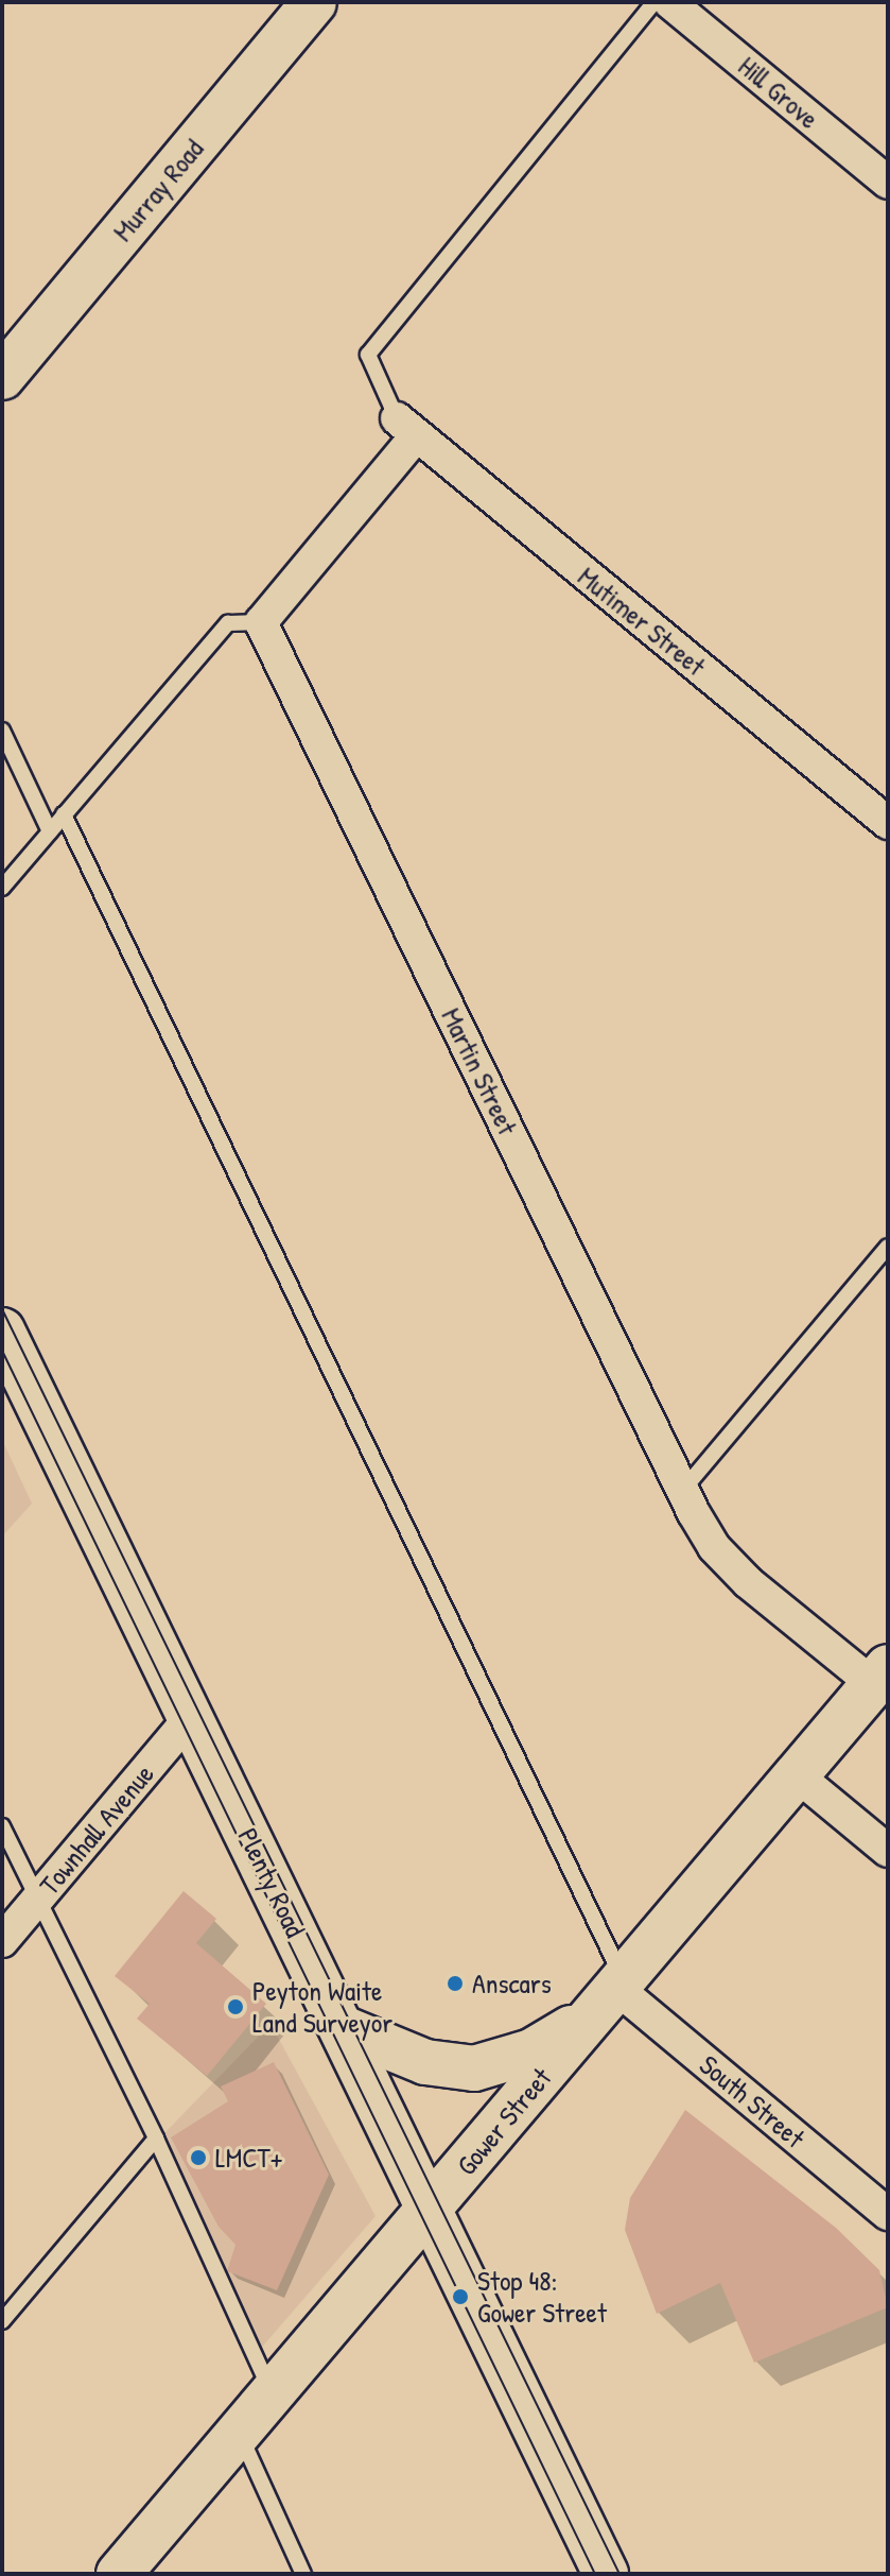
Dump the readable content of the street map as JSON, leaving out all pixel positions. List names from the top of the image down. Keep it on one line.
{"streets":{"main road":["Murray Road","Plenty Road","Gower Street"],"street":["Hill Grove","Mutimer Street","Martin Street","Townhall Avenue","South Street"]},"crossings":[["Martin Street","Gower Street"],["Townhall Avenue","Plenty Road"],["Plenty Road","Gower Street"],["South Street","Gower Street"]],"places":["Anscars","Peyton Waite Land Surveyor","LMCT+","Stop 48: Gower Street"]}
